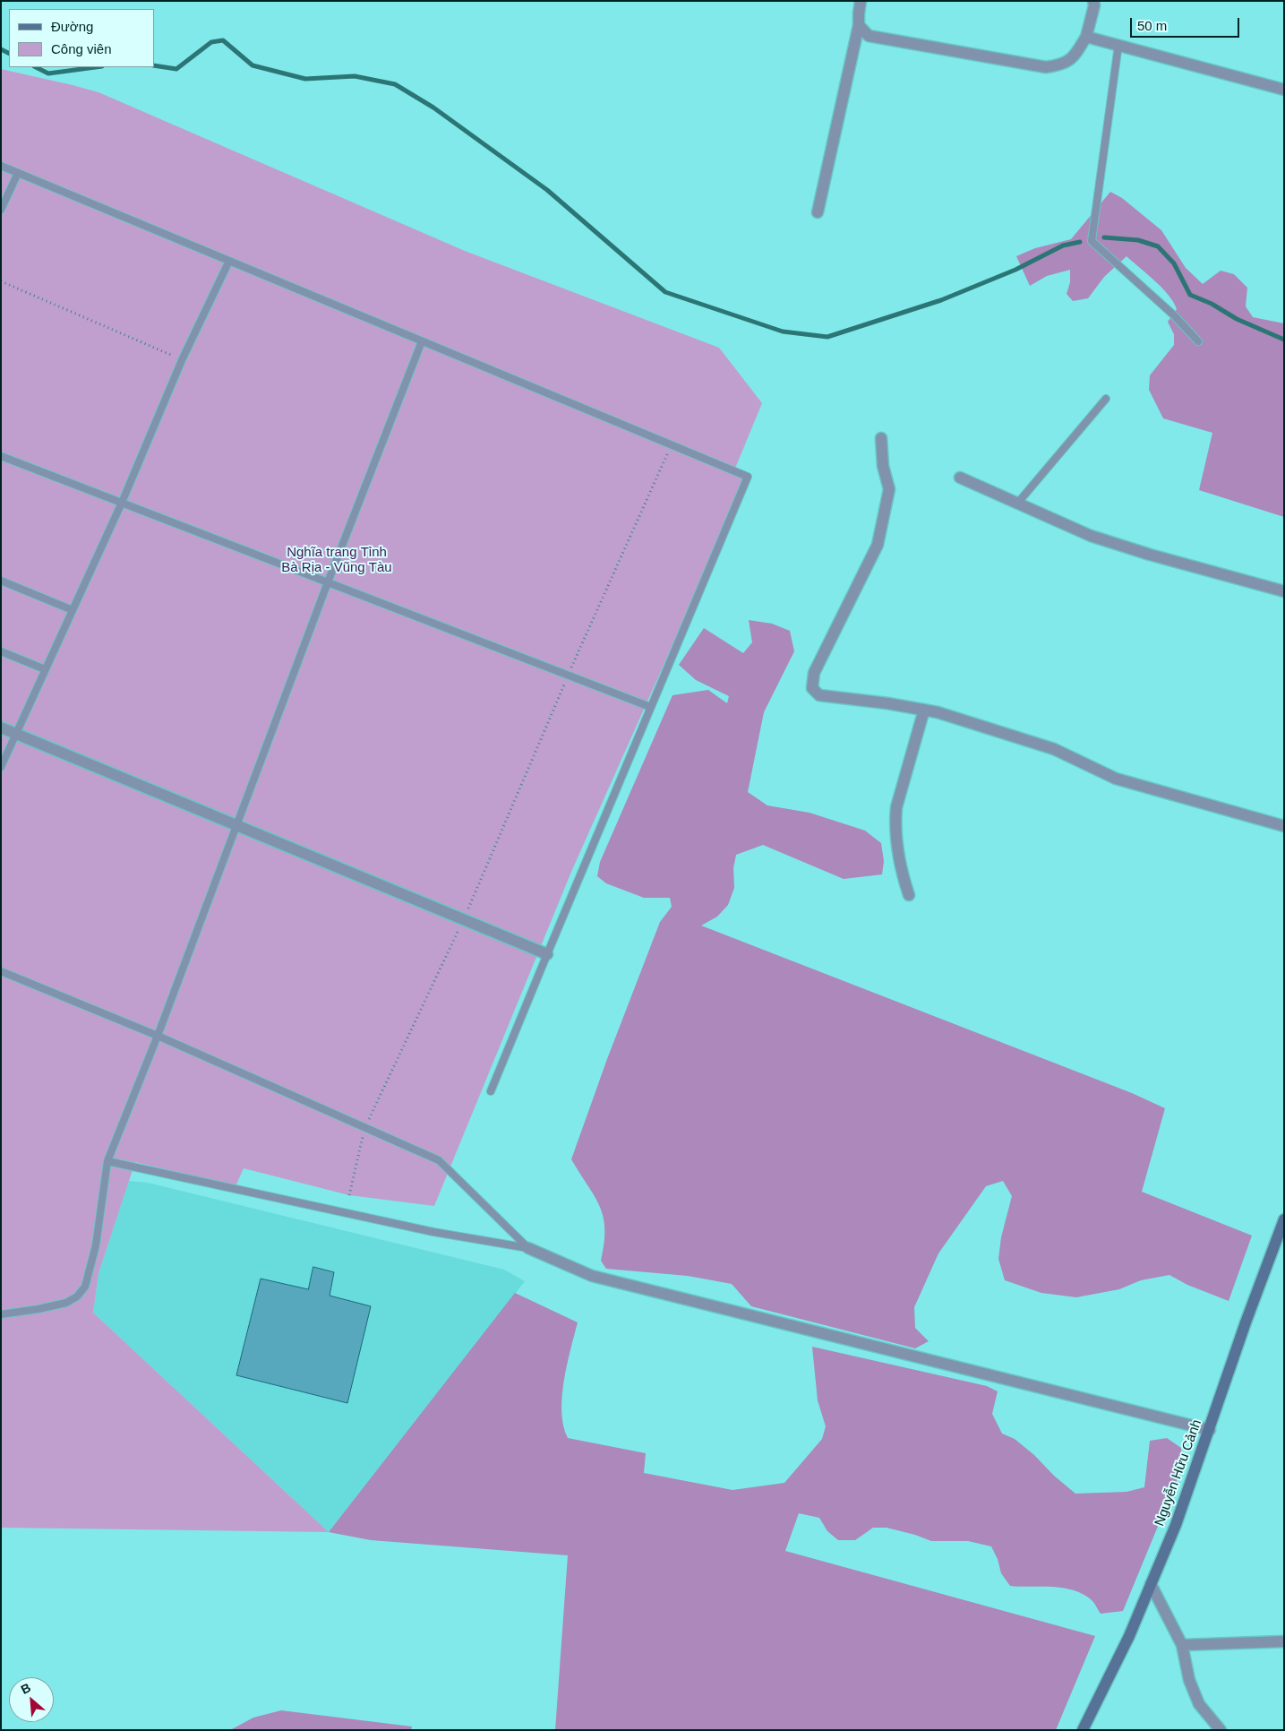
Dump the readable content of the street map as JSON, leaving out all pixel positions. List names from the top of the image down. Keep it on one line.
{"streets":{"main road":["Nguyễn Hữu Cảnh"]},"parks":["Nghĩa trang Tỉnh Bà Rịa - Vũng Tàu"],"legend":["Đường","Công viên"],"scale_bar":"50 m","north":"top left"}
